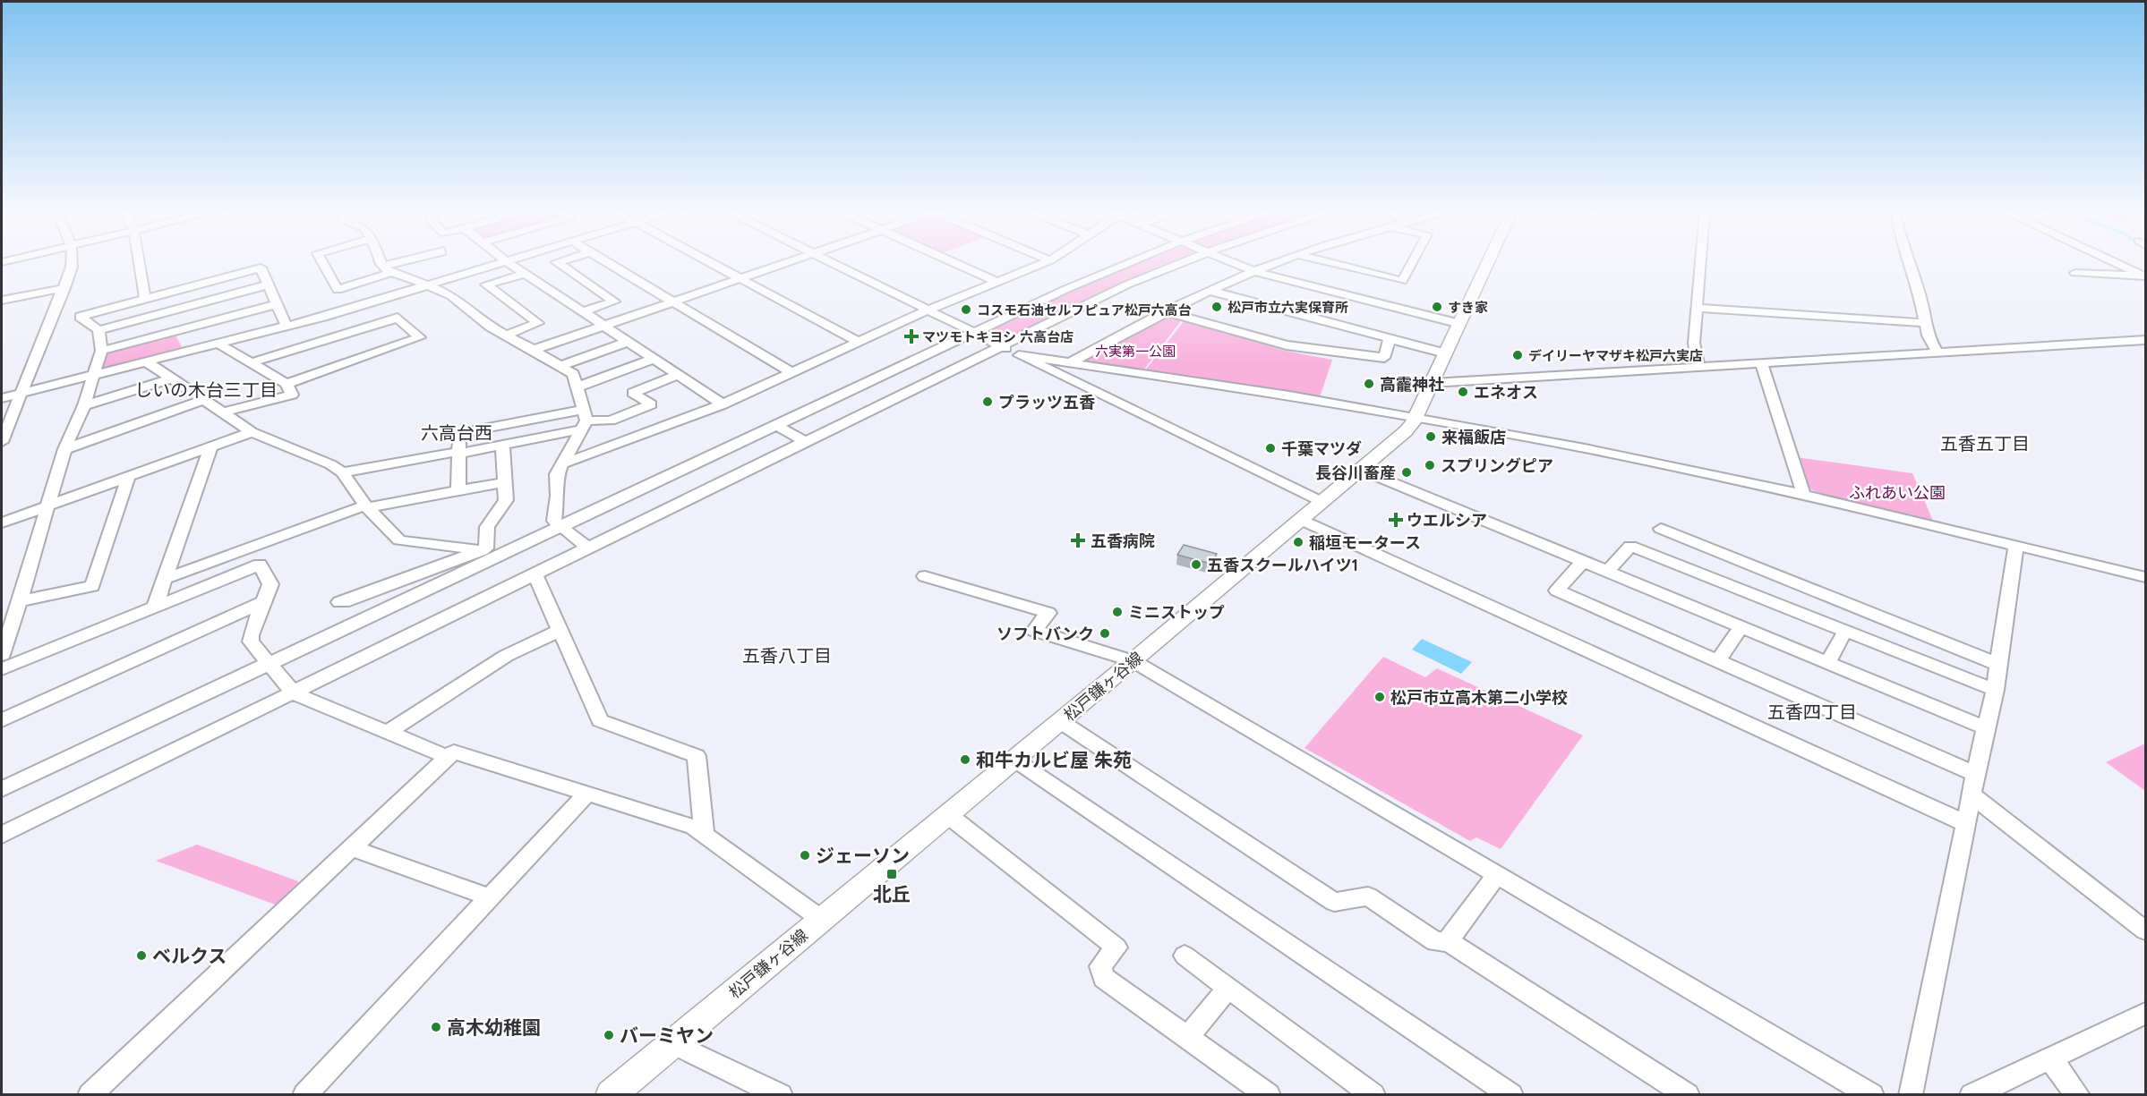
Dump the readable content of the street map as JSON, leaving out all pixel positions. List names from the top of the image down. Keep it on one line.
{"streets":{"main road":["松戸鎌ヶ谷線"]},"districts":["しいの木台三丁目","六高台西","五香五丁目","五香八丁目","五香四丁目"],"parks":["六実第一公園","ふれあい公園"],"places":{"other":["松戸市立六実保育所","すき家","コスモ石油セルフピュア松戸六高台","デイリーヤマザキ松戸六実店","高靇神社","エネオス","プラッツ五香","来福飯店","千葉マツダ","スプリングピア","長谷川畜産","稲垣モータース","五香スクールハイツ1","ミニストップ","ソフトバンク","松戸市立高木第二小学校","和牛カルビ屋 朱苑","ジェーソン","ベルクス","高木幼稚園","バーミヤン"],"health":["マツモトキヨシ 六高台店","ウエルシア","五香病院"],"transit":["北丘"]}}
